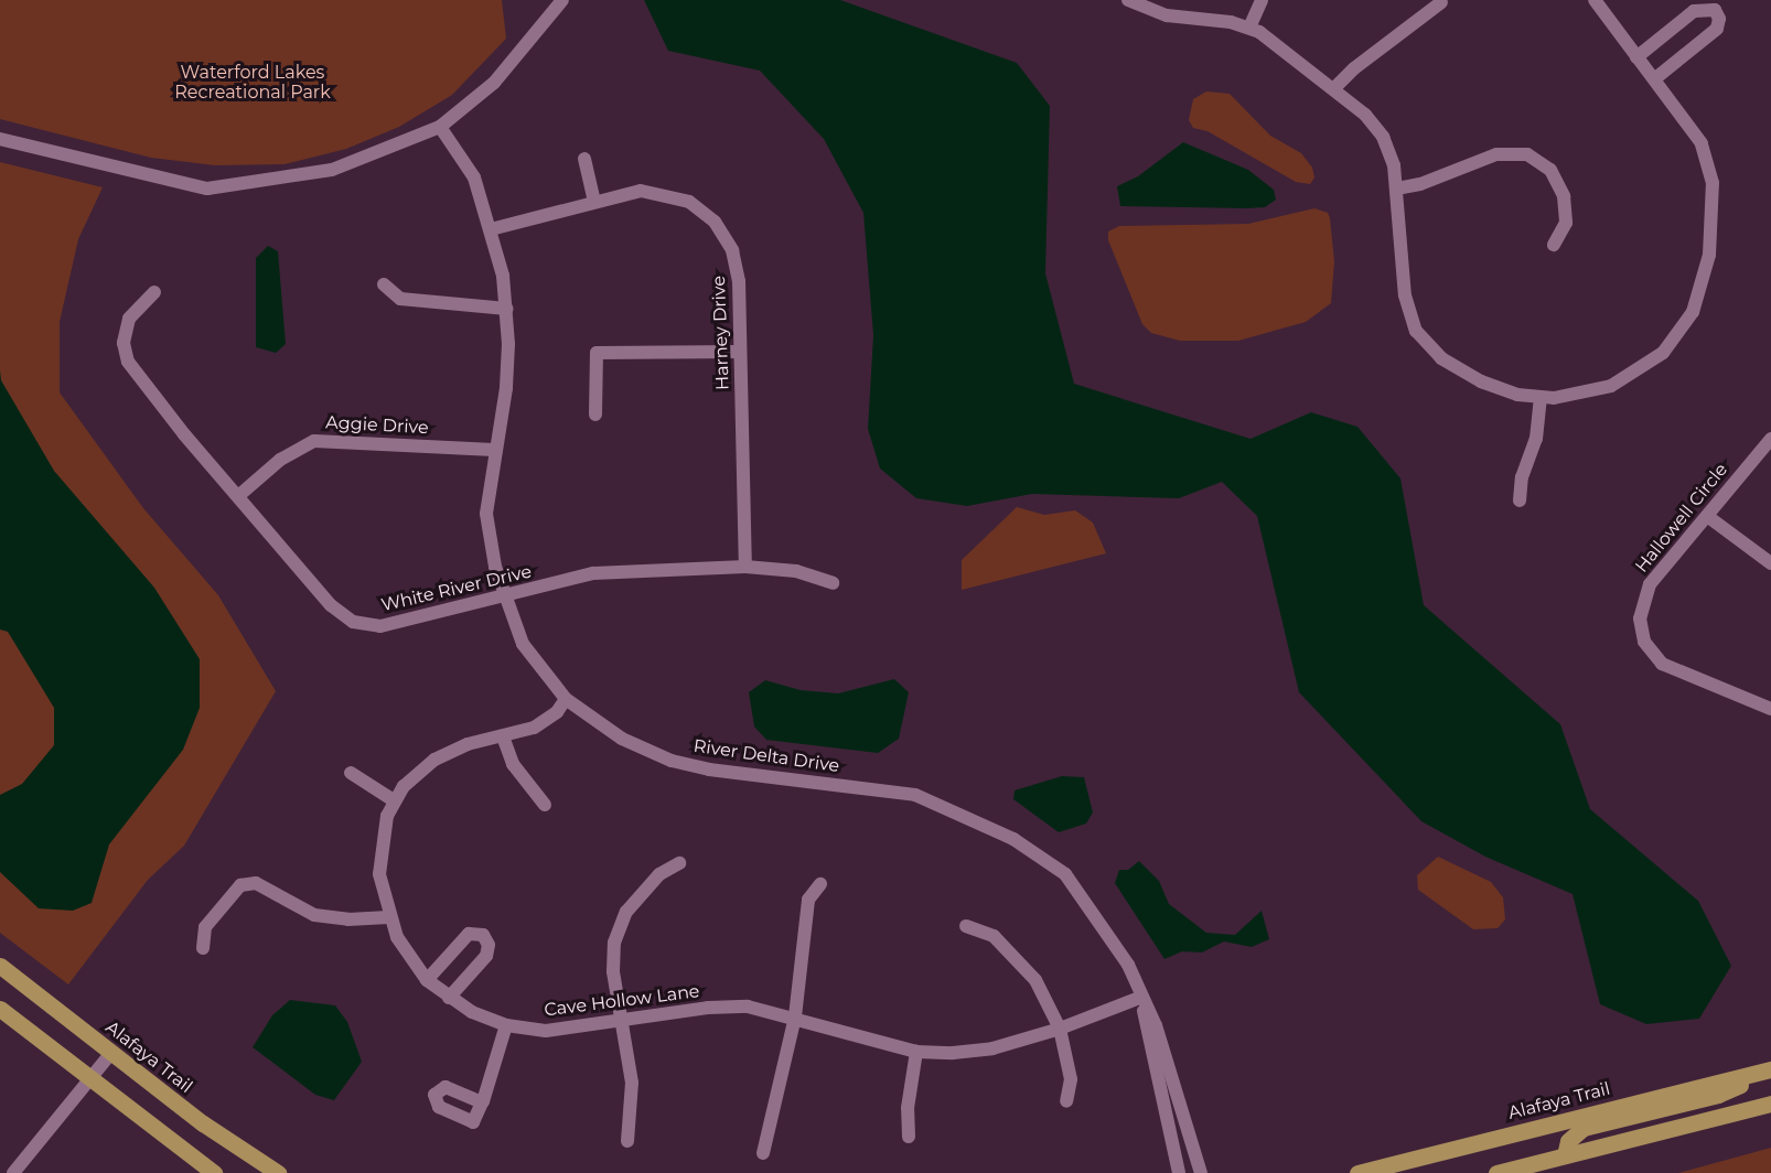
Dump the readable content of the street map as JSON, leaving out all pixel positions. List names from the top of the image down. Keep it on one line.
{"streets":{"main road":["Alafaya Trail"],"street":["Harney Drive","Aggie Drive","Hallowell Circle","White River Drive","River Delta Drive","Cave Hollow Lane"]},"crossings":[["Harney Drive","White River Drive"],["Harney Drive","River Delta Drive"],["Aggie Drive","White River Drive"],["Aggie Drive","River Delta Drive"],["White River Drive","River Delta Drive"],["River Delta Drive","Cave Hollow Lane"]],"parks":["Waterford Lakes Recreational Park"]}
